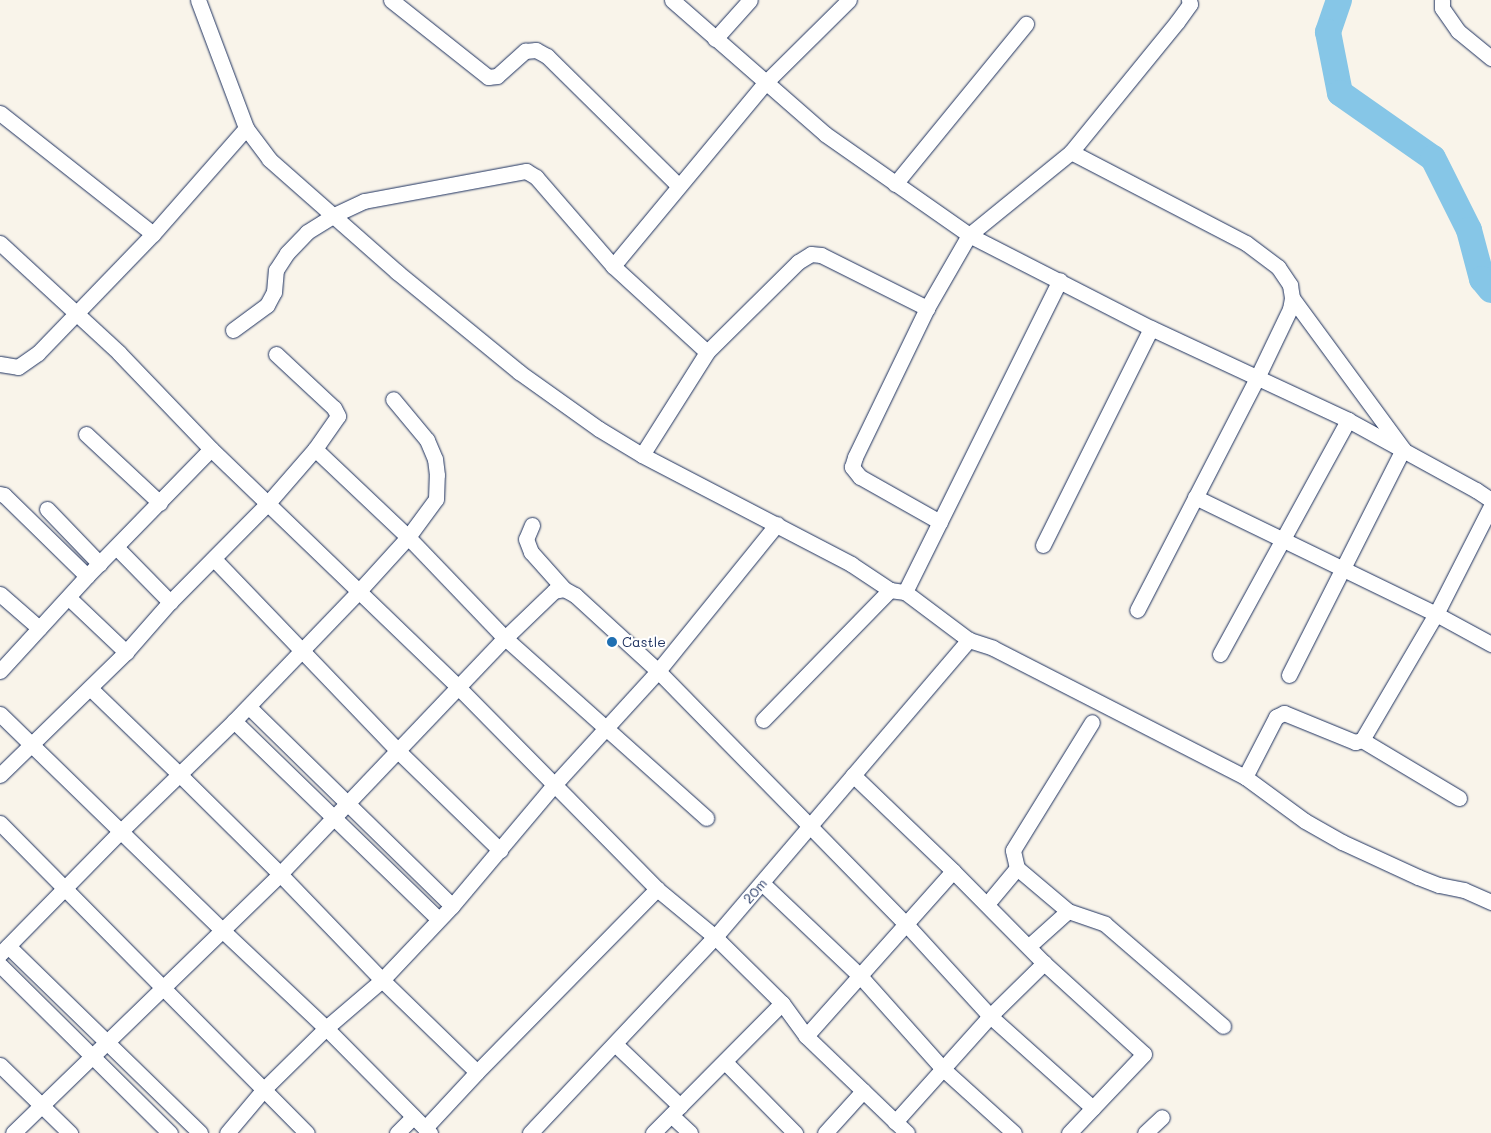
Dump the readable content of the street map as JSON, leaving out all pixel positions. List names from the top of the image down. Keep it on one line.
{"streets":{"street":["20m"]},"places":["Castle"]}
